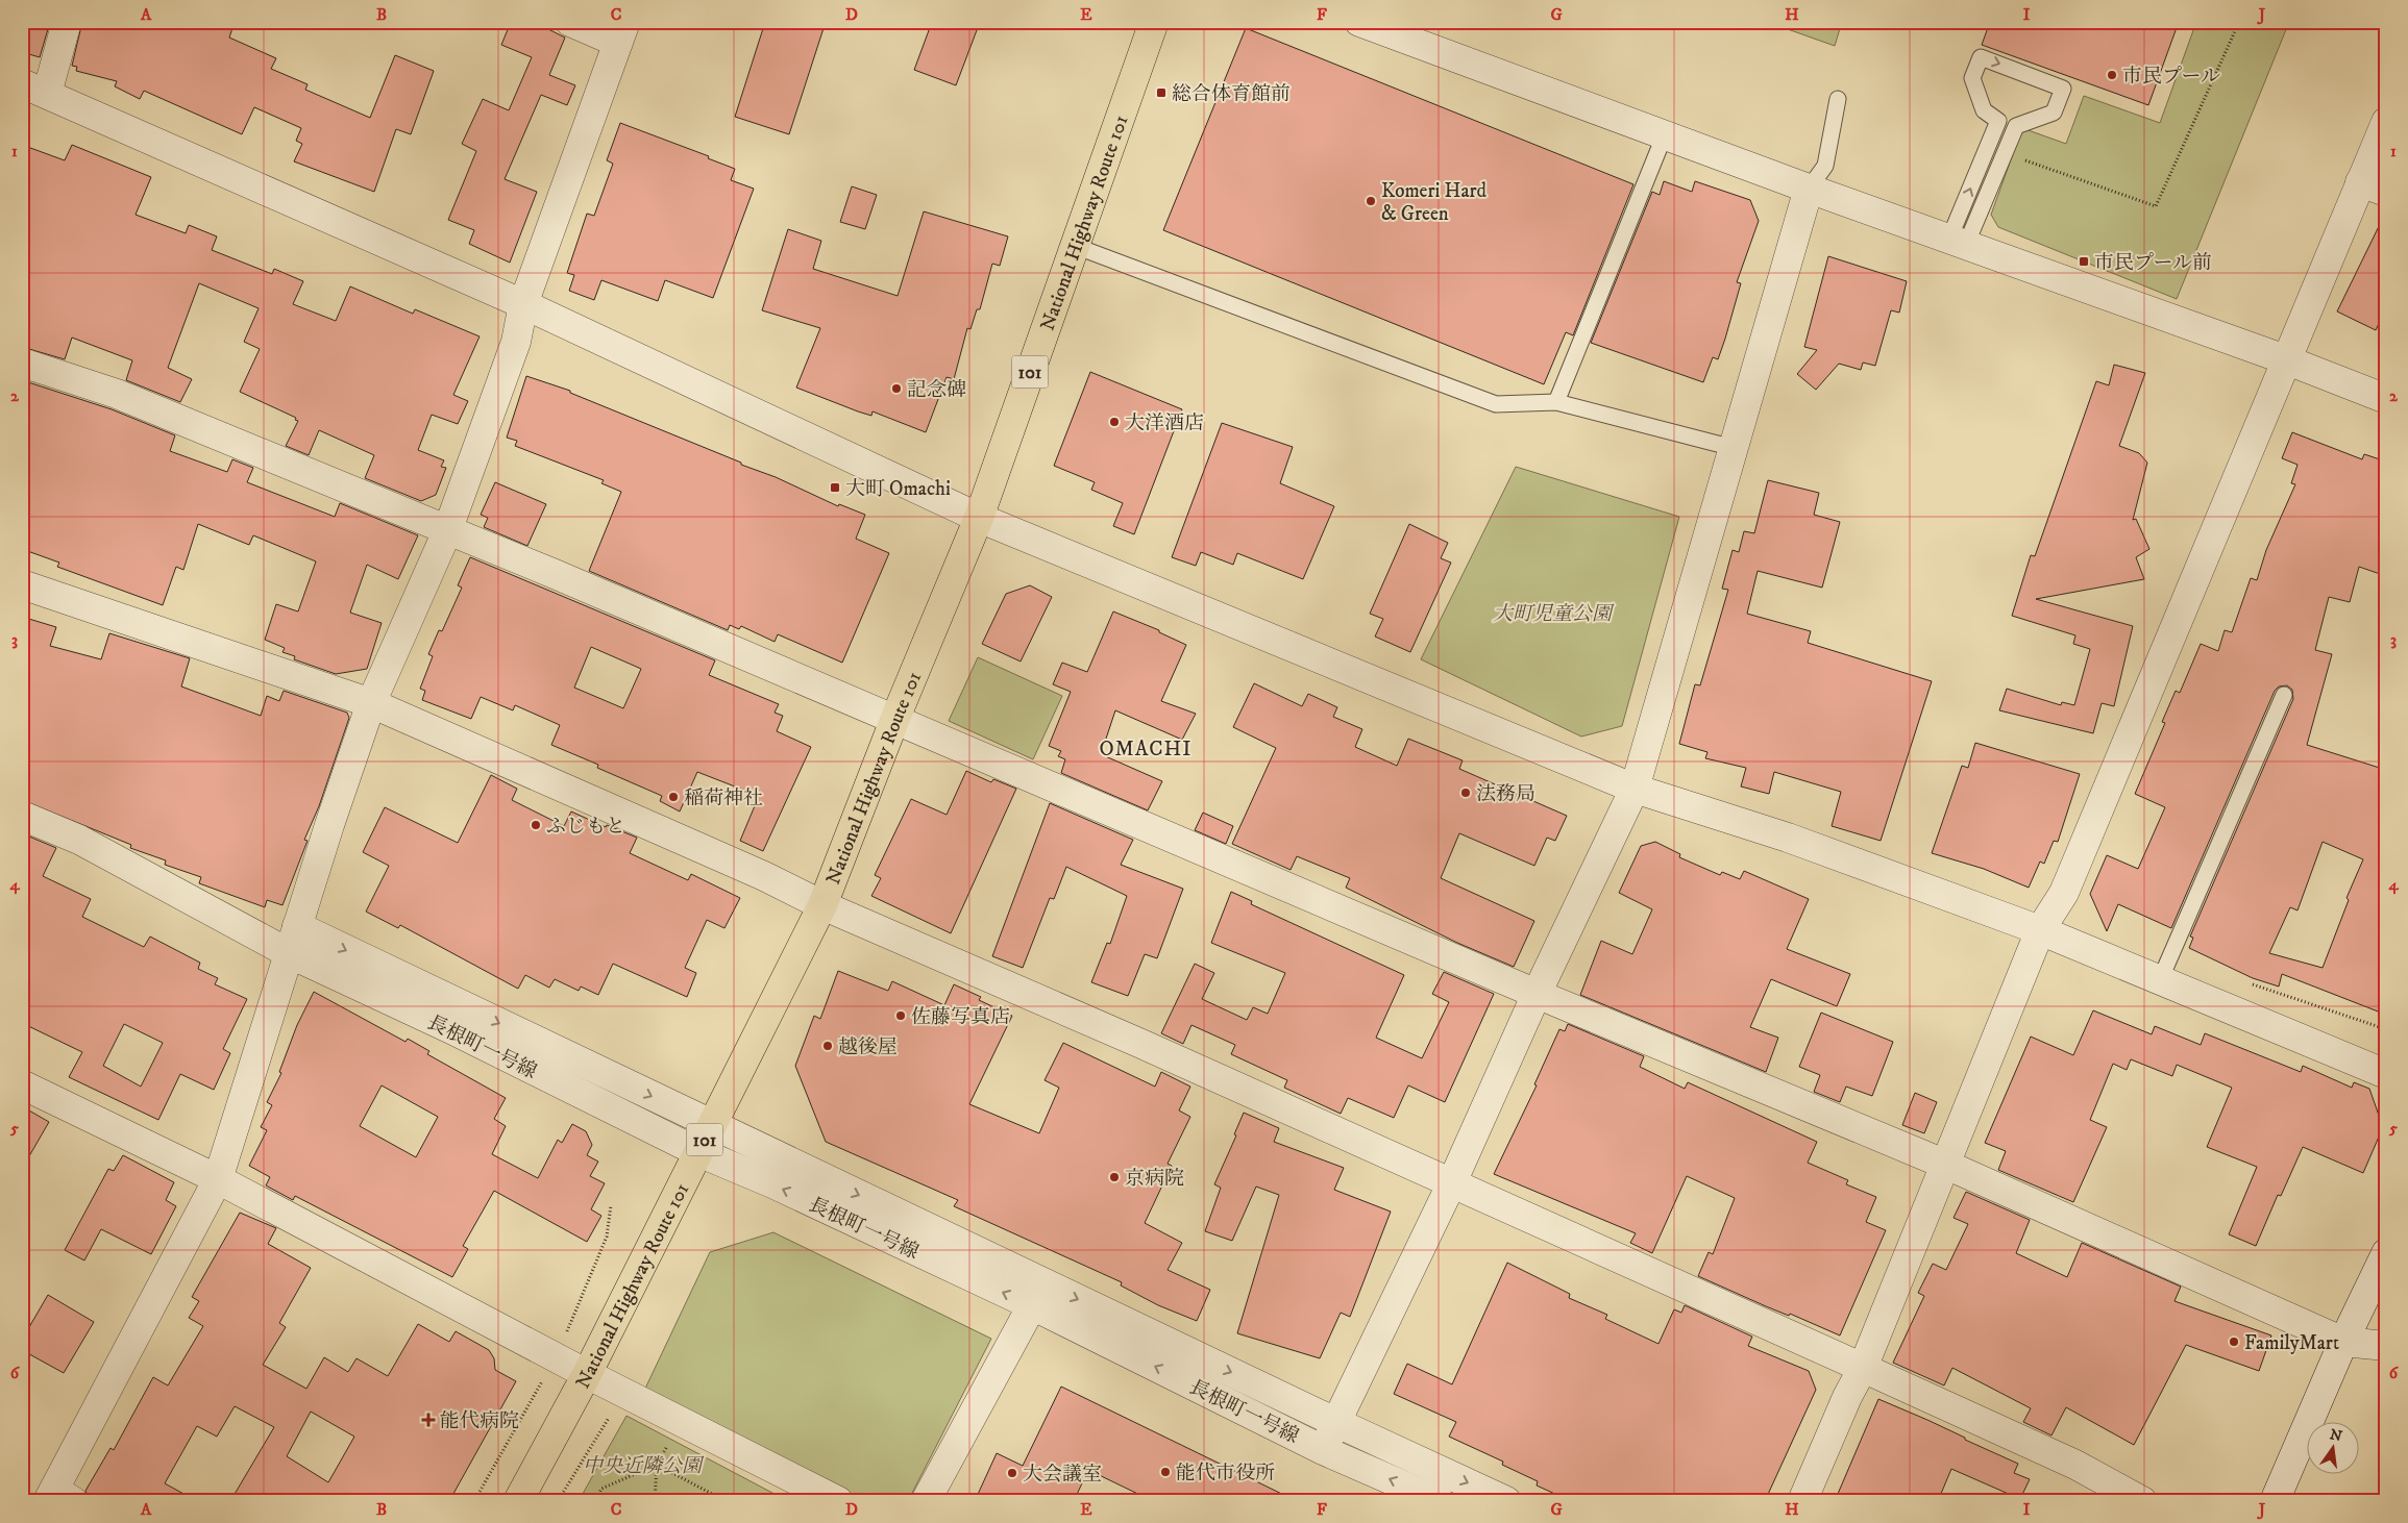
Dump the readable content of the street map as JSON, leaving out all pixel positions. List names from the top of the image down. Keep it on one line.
{"streets":{"highway":["National Highway Route 101","101"],"street":["長根町一号線"]},"crossings":[["National Highway Route 101","長根町一号線"]],"districts":["OMACHI"],"parks":["大町児童公園","中央近隣公園"],"places":{"other":["市民プール","Komeri Hard & Green","記念碑","大洋酒店","法務局","稲荷神社","ふじもと","佐藤写真店","越後屋","京病院","FamilyMart","能代市役所","大会議室"],"transit":["総合体育館前","市民プール前","大町 Omachi"],"health":["能代病院"]},"north":"top","grid":{"columns":["A","B","C","D","E","F","G","H","I","J"],"rows":["1","2","3","4","5","6"]}}
